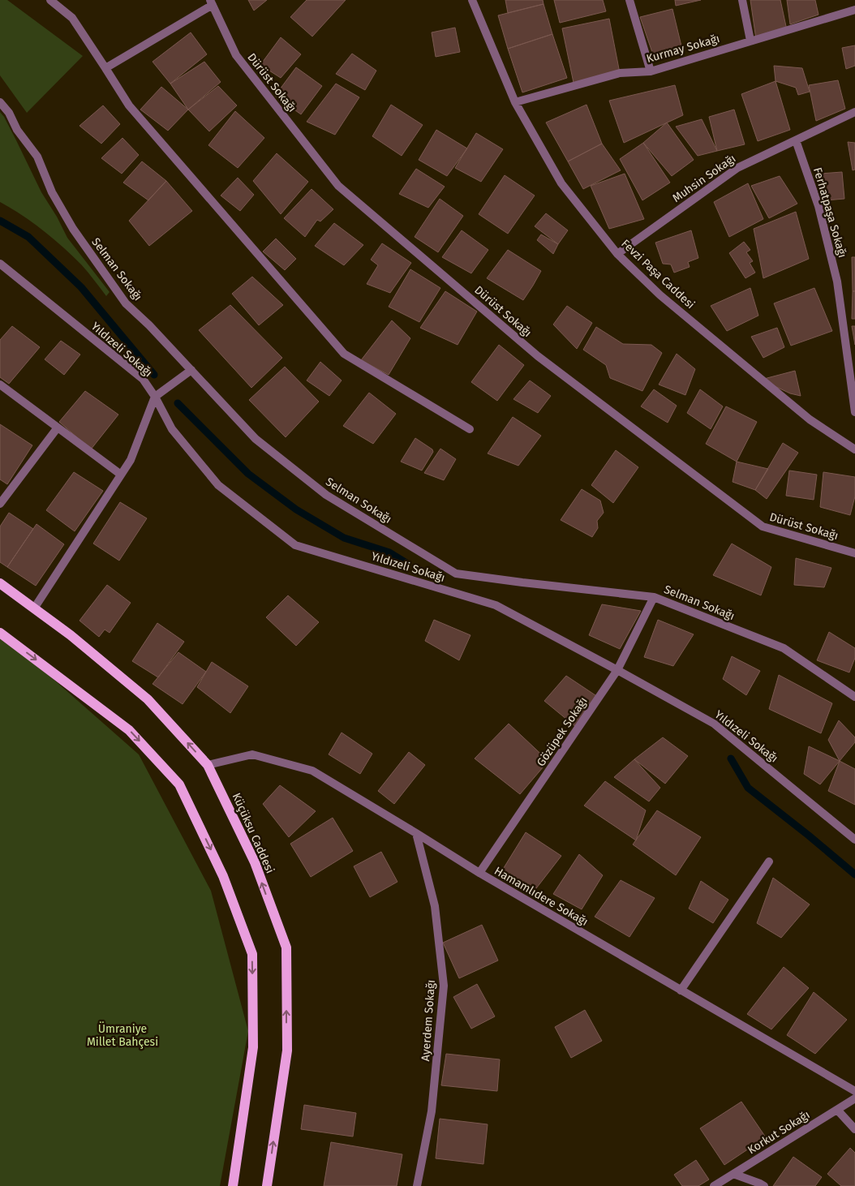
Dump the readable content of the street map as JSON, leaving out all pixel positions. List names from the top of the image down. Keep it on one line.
{"streets":{"main road":["Küçüksu Caddesi"],"street":["Kurmay Sokağı","Dürüst Sokağı","Muhsin Sokağı","Ferhatpaşa Sokağı","Selman Sokağı","Fevzi Paşa Caddesi","Yıldızeli Sokağı","Gözüpek Sokağı","Hamamlıdere Sokağı","Ayerdem Sokağı","Korkut Sokağı"]},"crossings":[["Kurmay Sokağı","Fevzi Paşa Caddesi"],["Muhsin Sokağı","Ferhatpaşa Sokağı"],["Muhsin Sokağı","Fevzi Paşa Caddesi"],["Selman Sokağı","Gözüpek Sokağı"],["Yıldızeli Sokağı","Gözüpek Sokağı"],["Gözüpek Sokağı","Hamamlıdere Sokağı"],["Küçüksu Caddesi","Hamamlıdere Sokağı"],["Hamamlıdere Sokağı","Ayerdem Sokağı"]],"parks":["Ümraniye Millet Bahçesi"]}
